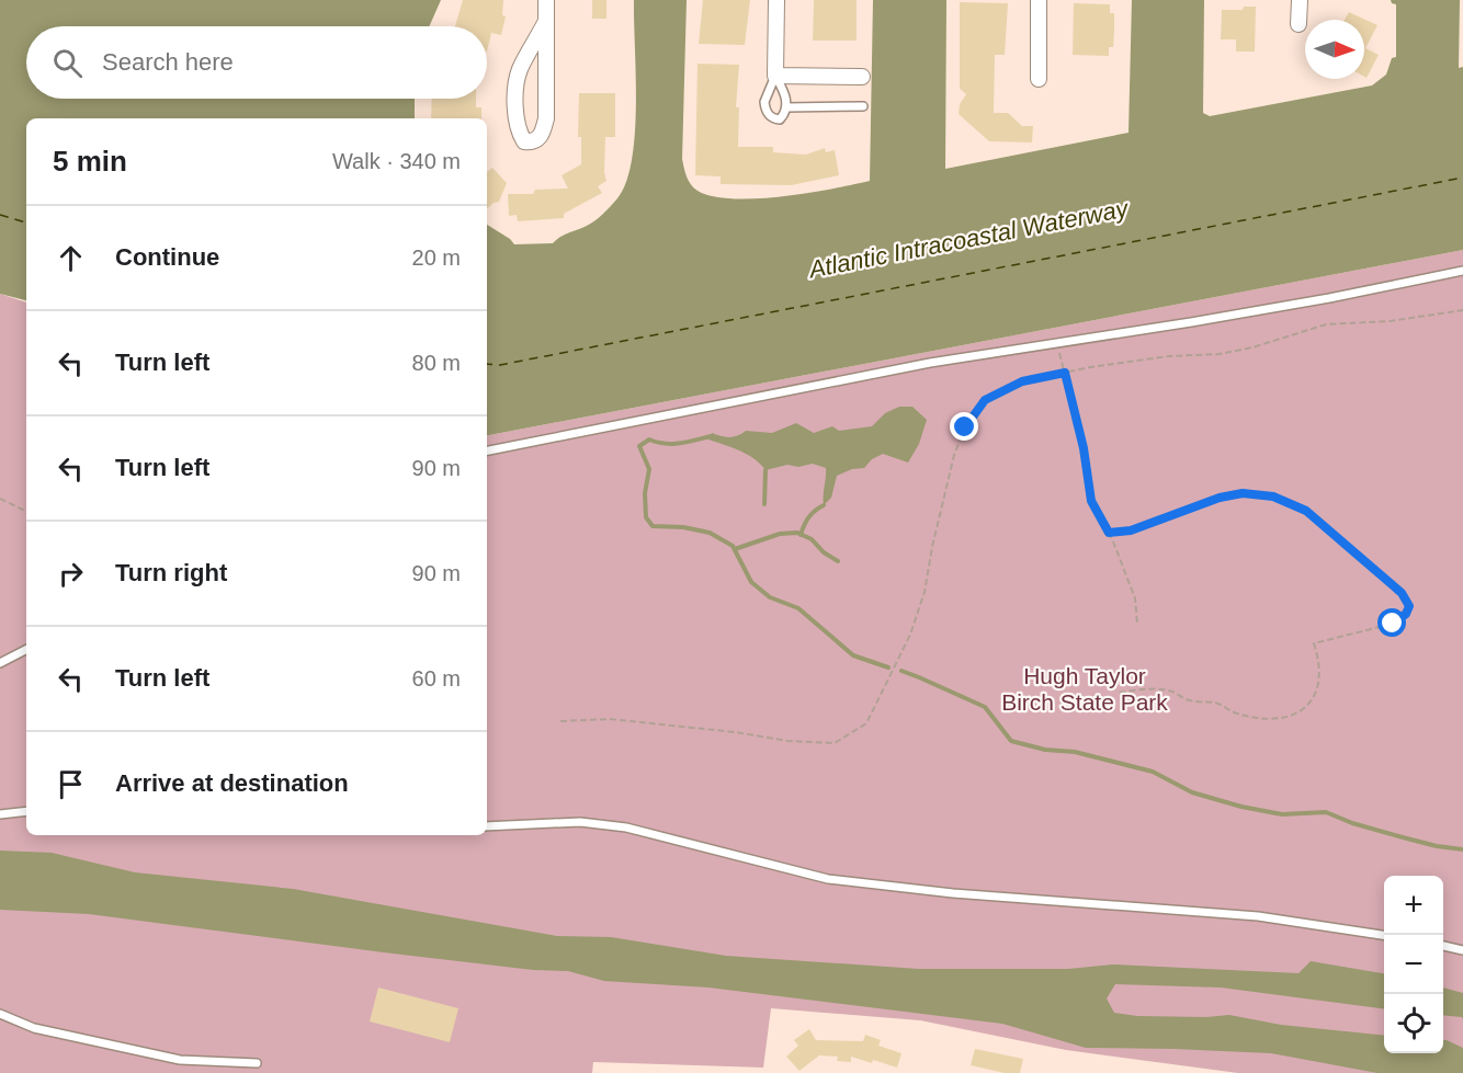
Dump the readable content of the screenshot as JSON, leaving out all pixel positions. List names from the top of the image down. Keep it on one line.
{"water":["Atlantic Intracoastal Waterway"],"parks":["Hugh Taylor Birch State Park"],"north":"right","page":{"search":"Search here","heading":["5 min","Walk · 340 m"],"list":[["Continue","20 m"],["Turn left","80 m"],["Turn left","90 m"],["Turn right","90 m"],["Turn left","60 m"],"Arrive at destination"],"map_buttons":["+","−"]}}
